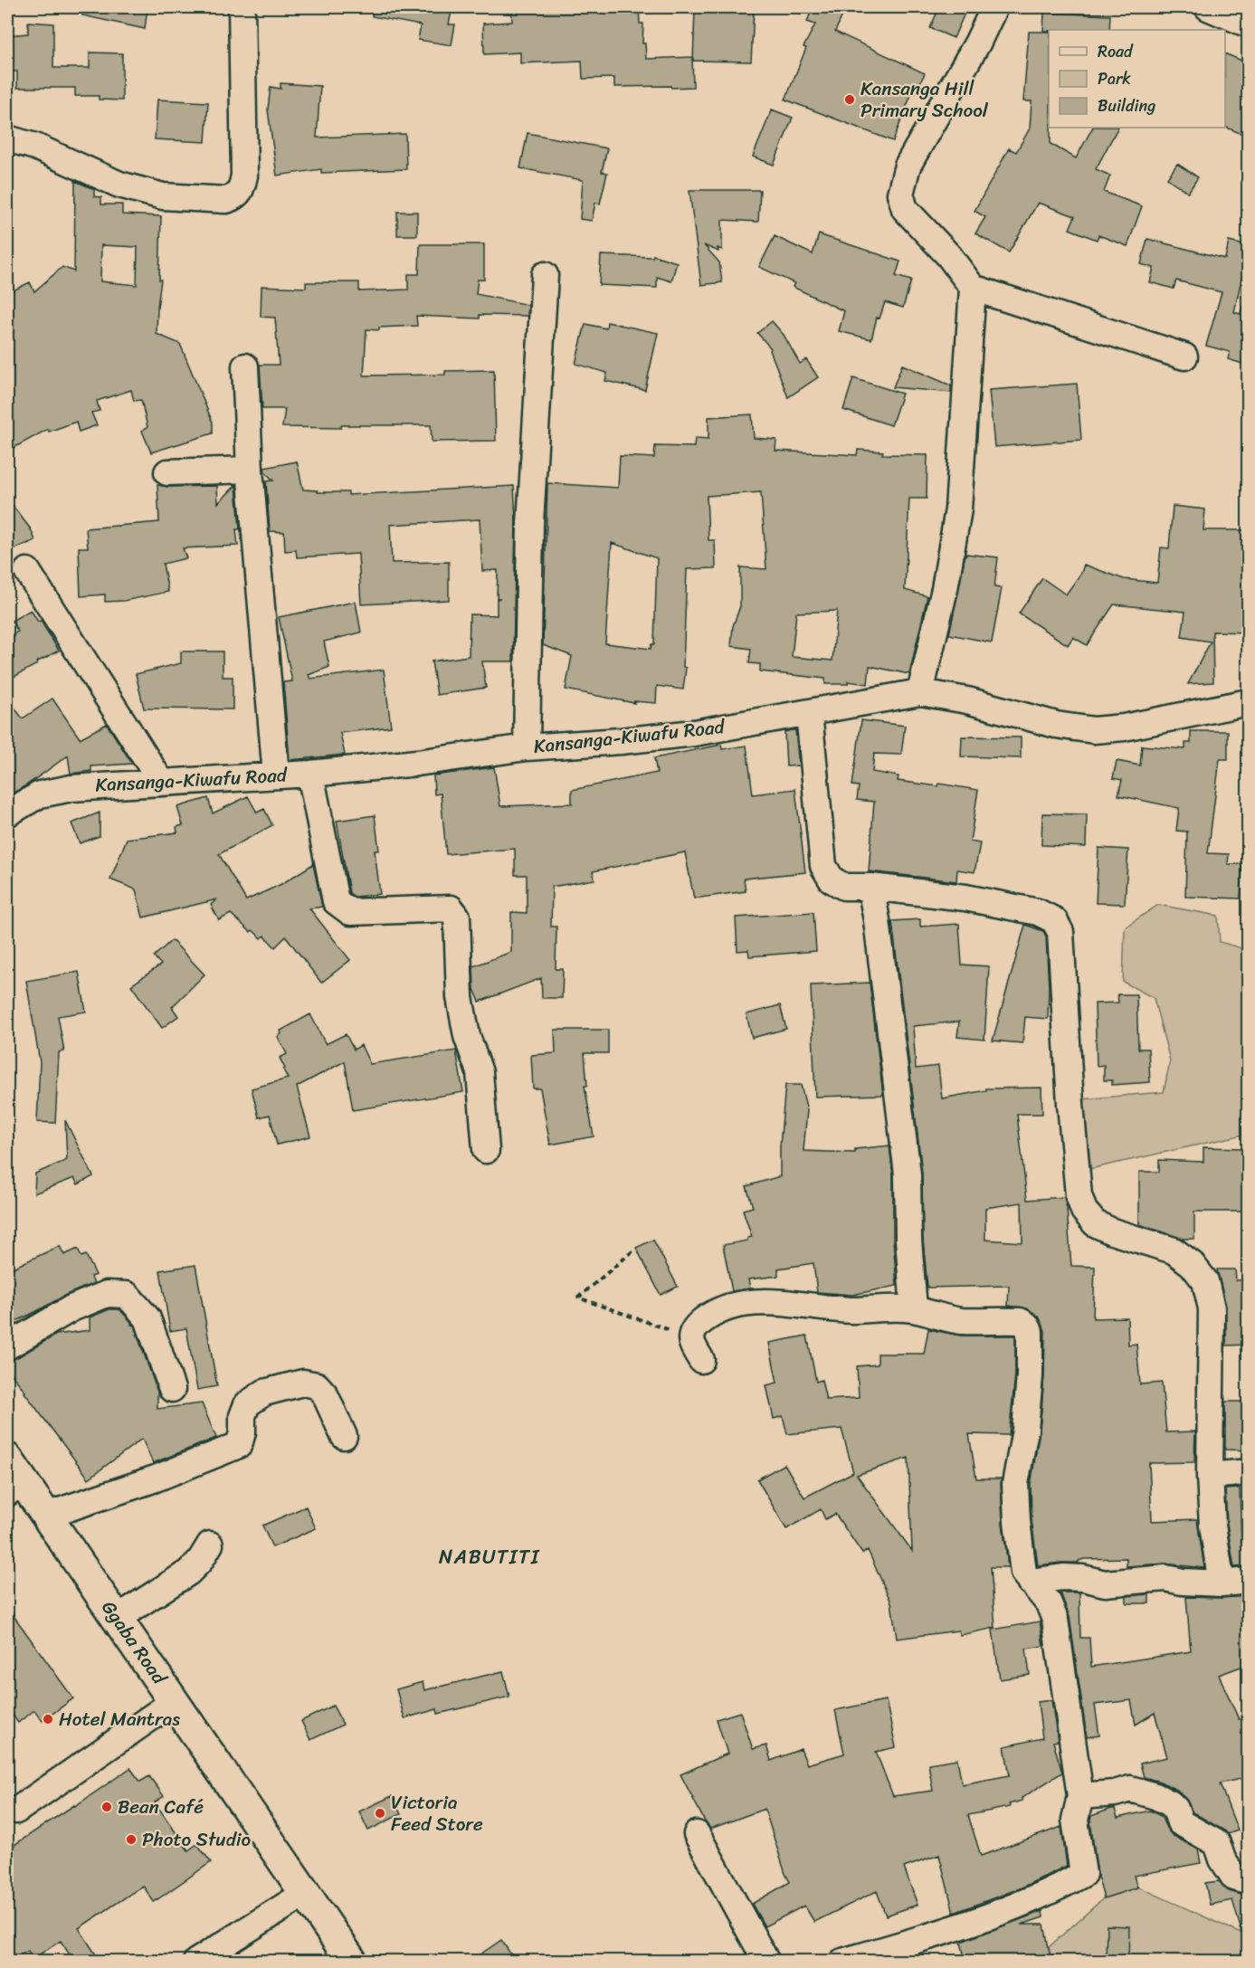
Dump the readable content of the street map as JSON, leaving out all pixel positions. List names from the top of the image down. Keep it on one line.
{"streets":{"main road":["Ggaba Road"],"street":["Kansanga-Kiwafu Road"]},"districts":["NABUTITI"],"places":["Kansanga Hill Primary School","Hotel Mantras","Bean Café","Victoria Feed Store","Photo Studio"],"legend":["Road","Park","Building"]}
